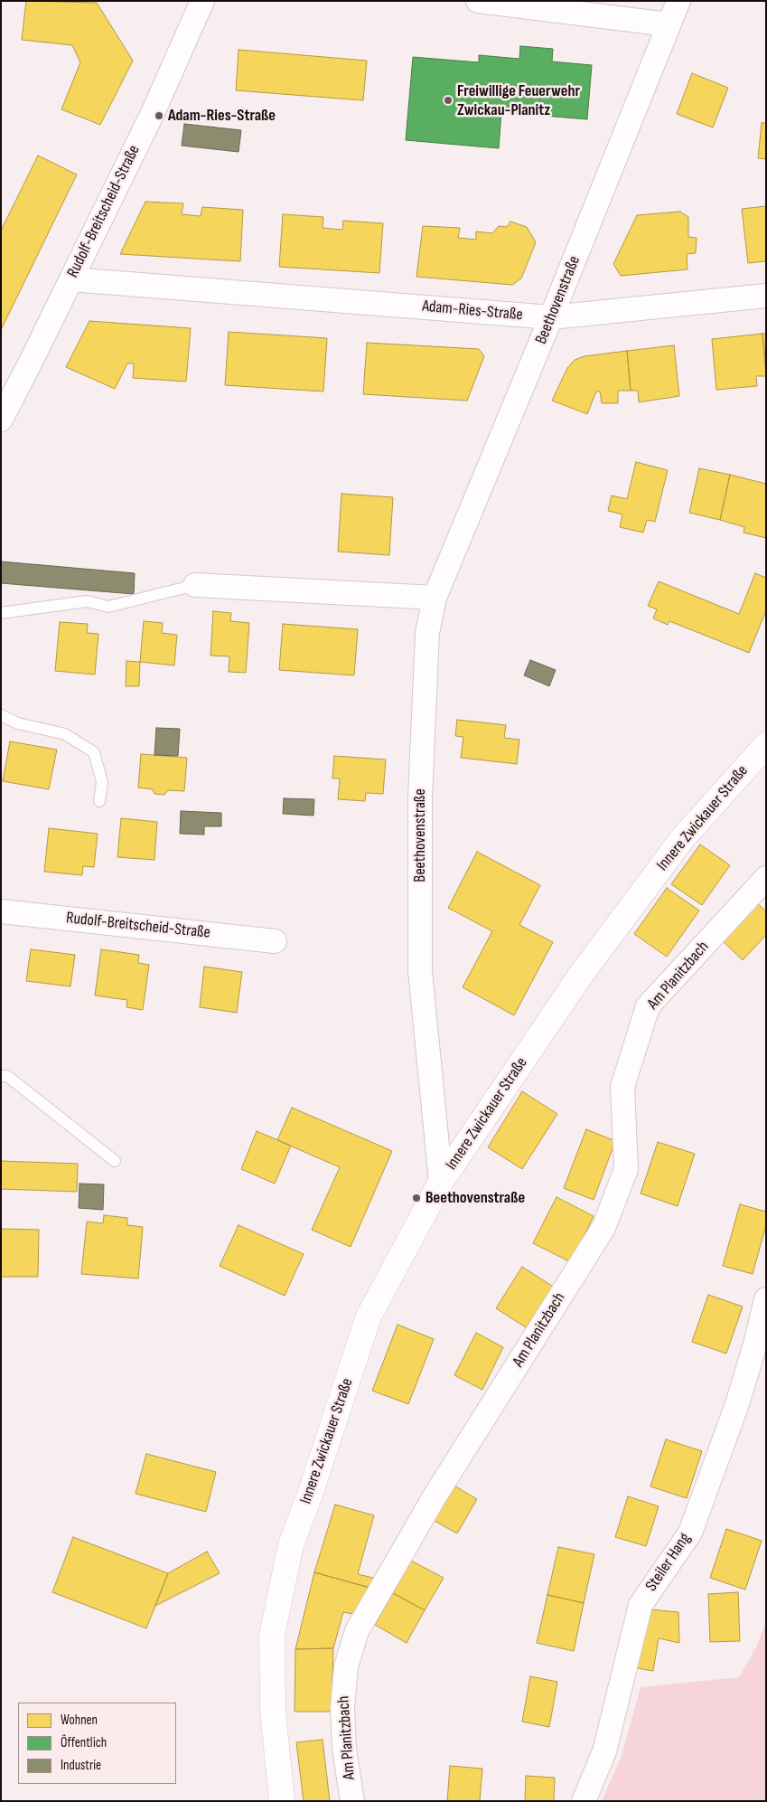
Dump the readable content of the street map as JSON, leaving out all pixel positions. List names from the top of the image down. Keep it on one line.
{"streets":{"main road":["Innere Zwickauer Straße"],"street":["Rudolf-Breitscheid-Straße","Beethovenstraße","Adam-Ries-Straße","Am Planitzbach","Steiler Hang"]},"crossings":[["Rudolf-Breitscheid-Straße","Adam-Ries-Straße"],["Beethovenstraße","Adam-Ries-Straße"],["Beethovenstraße","Innere Zwickauer Straße"]],"places":["Freiwillige Feuerwehr Zwickau-Planitz","Adam-Ries-Straße","Beethovenstraße"],"legend":["Wohnen","Öffentlich","Industrie"]}
